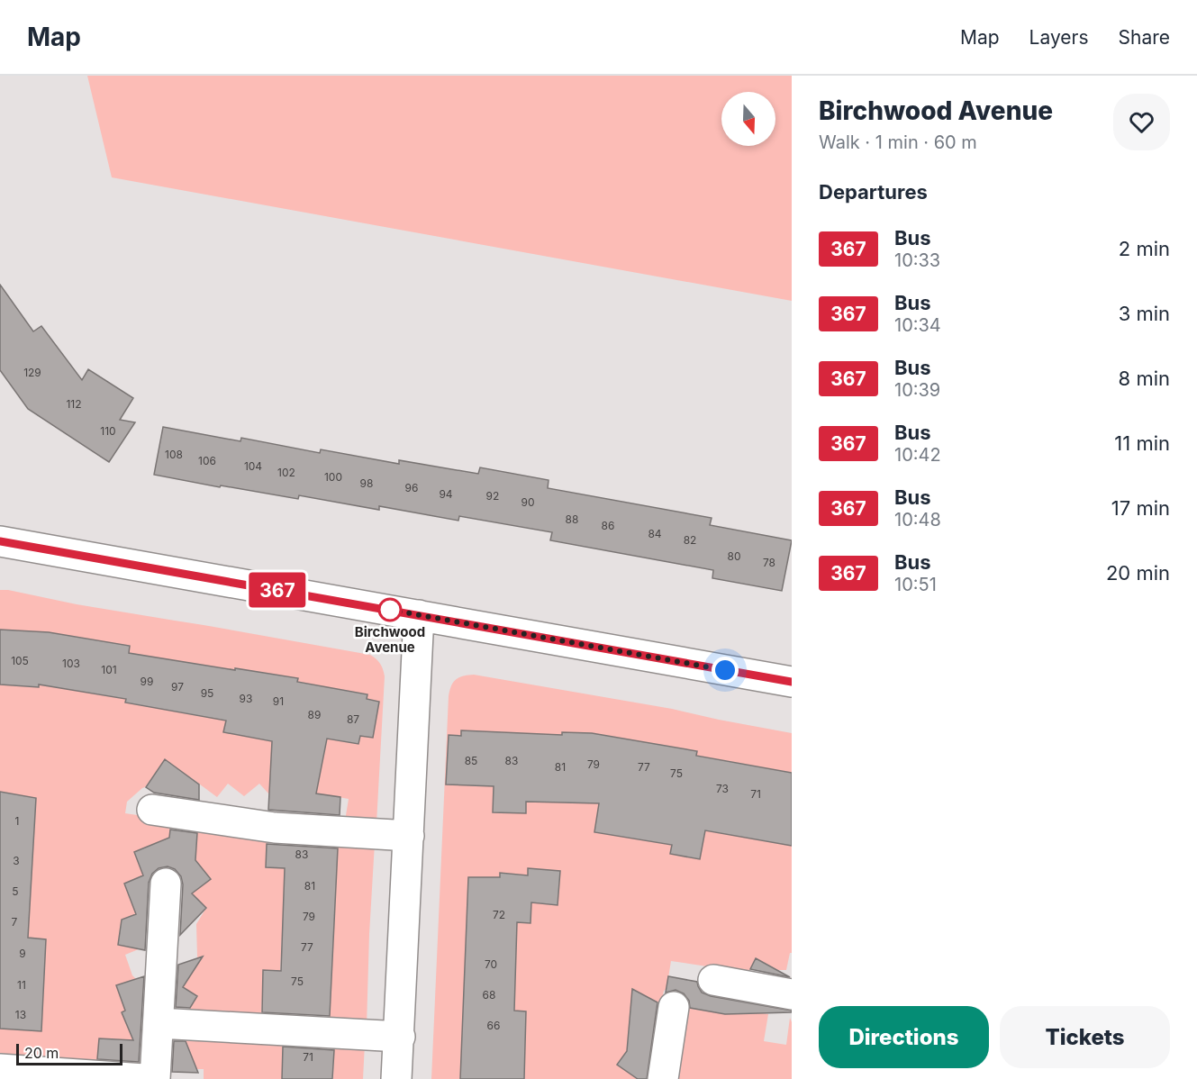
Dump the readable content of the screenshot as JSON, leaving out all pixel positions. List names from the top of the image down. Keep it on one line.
{"places":["Birchwood Avenue"],"lines":["bus line 367"],"house_numbers":["129","112","110","108","106","104","102","100","98","96","94","92","90","88","86","84","82","80","78","105","103","101","99","97","95","93","91","89","87","85","83","79","81","77","75","73","71","1","83","3","81","5","72","79","7","77","9","70","75","11","68","13","66","71"],"scale_bar":"20 m","north":"bottom","page":{"header":"Map","nav":["Map","Layers","Share"],"on_map":"367","heading":[["Birchwood Avenue","Walk · 1 min · 60 m"],"Departures"],"list":[{"mark":"367","name":"Bus","note":"10:33","value":"2 min"},{"mark":"367","name":"Bus","note":"10:34","value":"3 min"},{"mark":"367","name":"Bus","note":"10:39","value":"8 min"},{"mark":"367","name":"Bus","note":"10:42","value":"11 min"},{"mark":"367","name":"Bus","note":"10:48","value":"17 min"},{"mark":"367","name":"Bus","note":"10:51","value":"20 min"}],"buttons":["Directions","Tickets"],"scale":"20 m"}}
